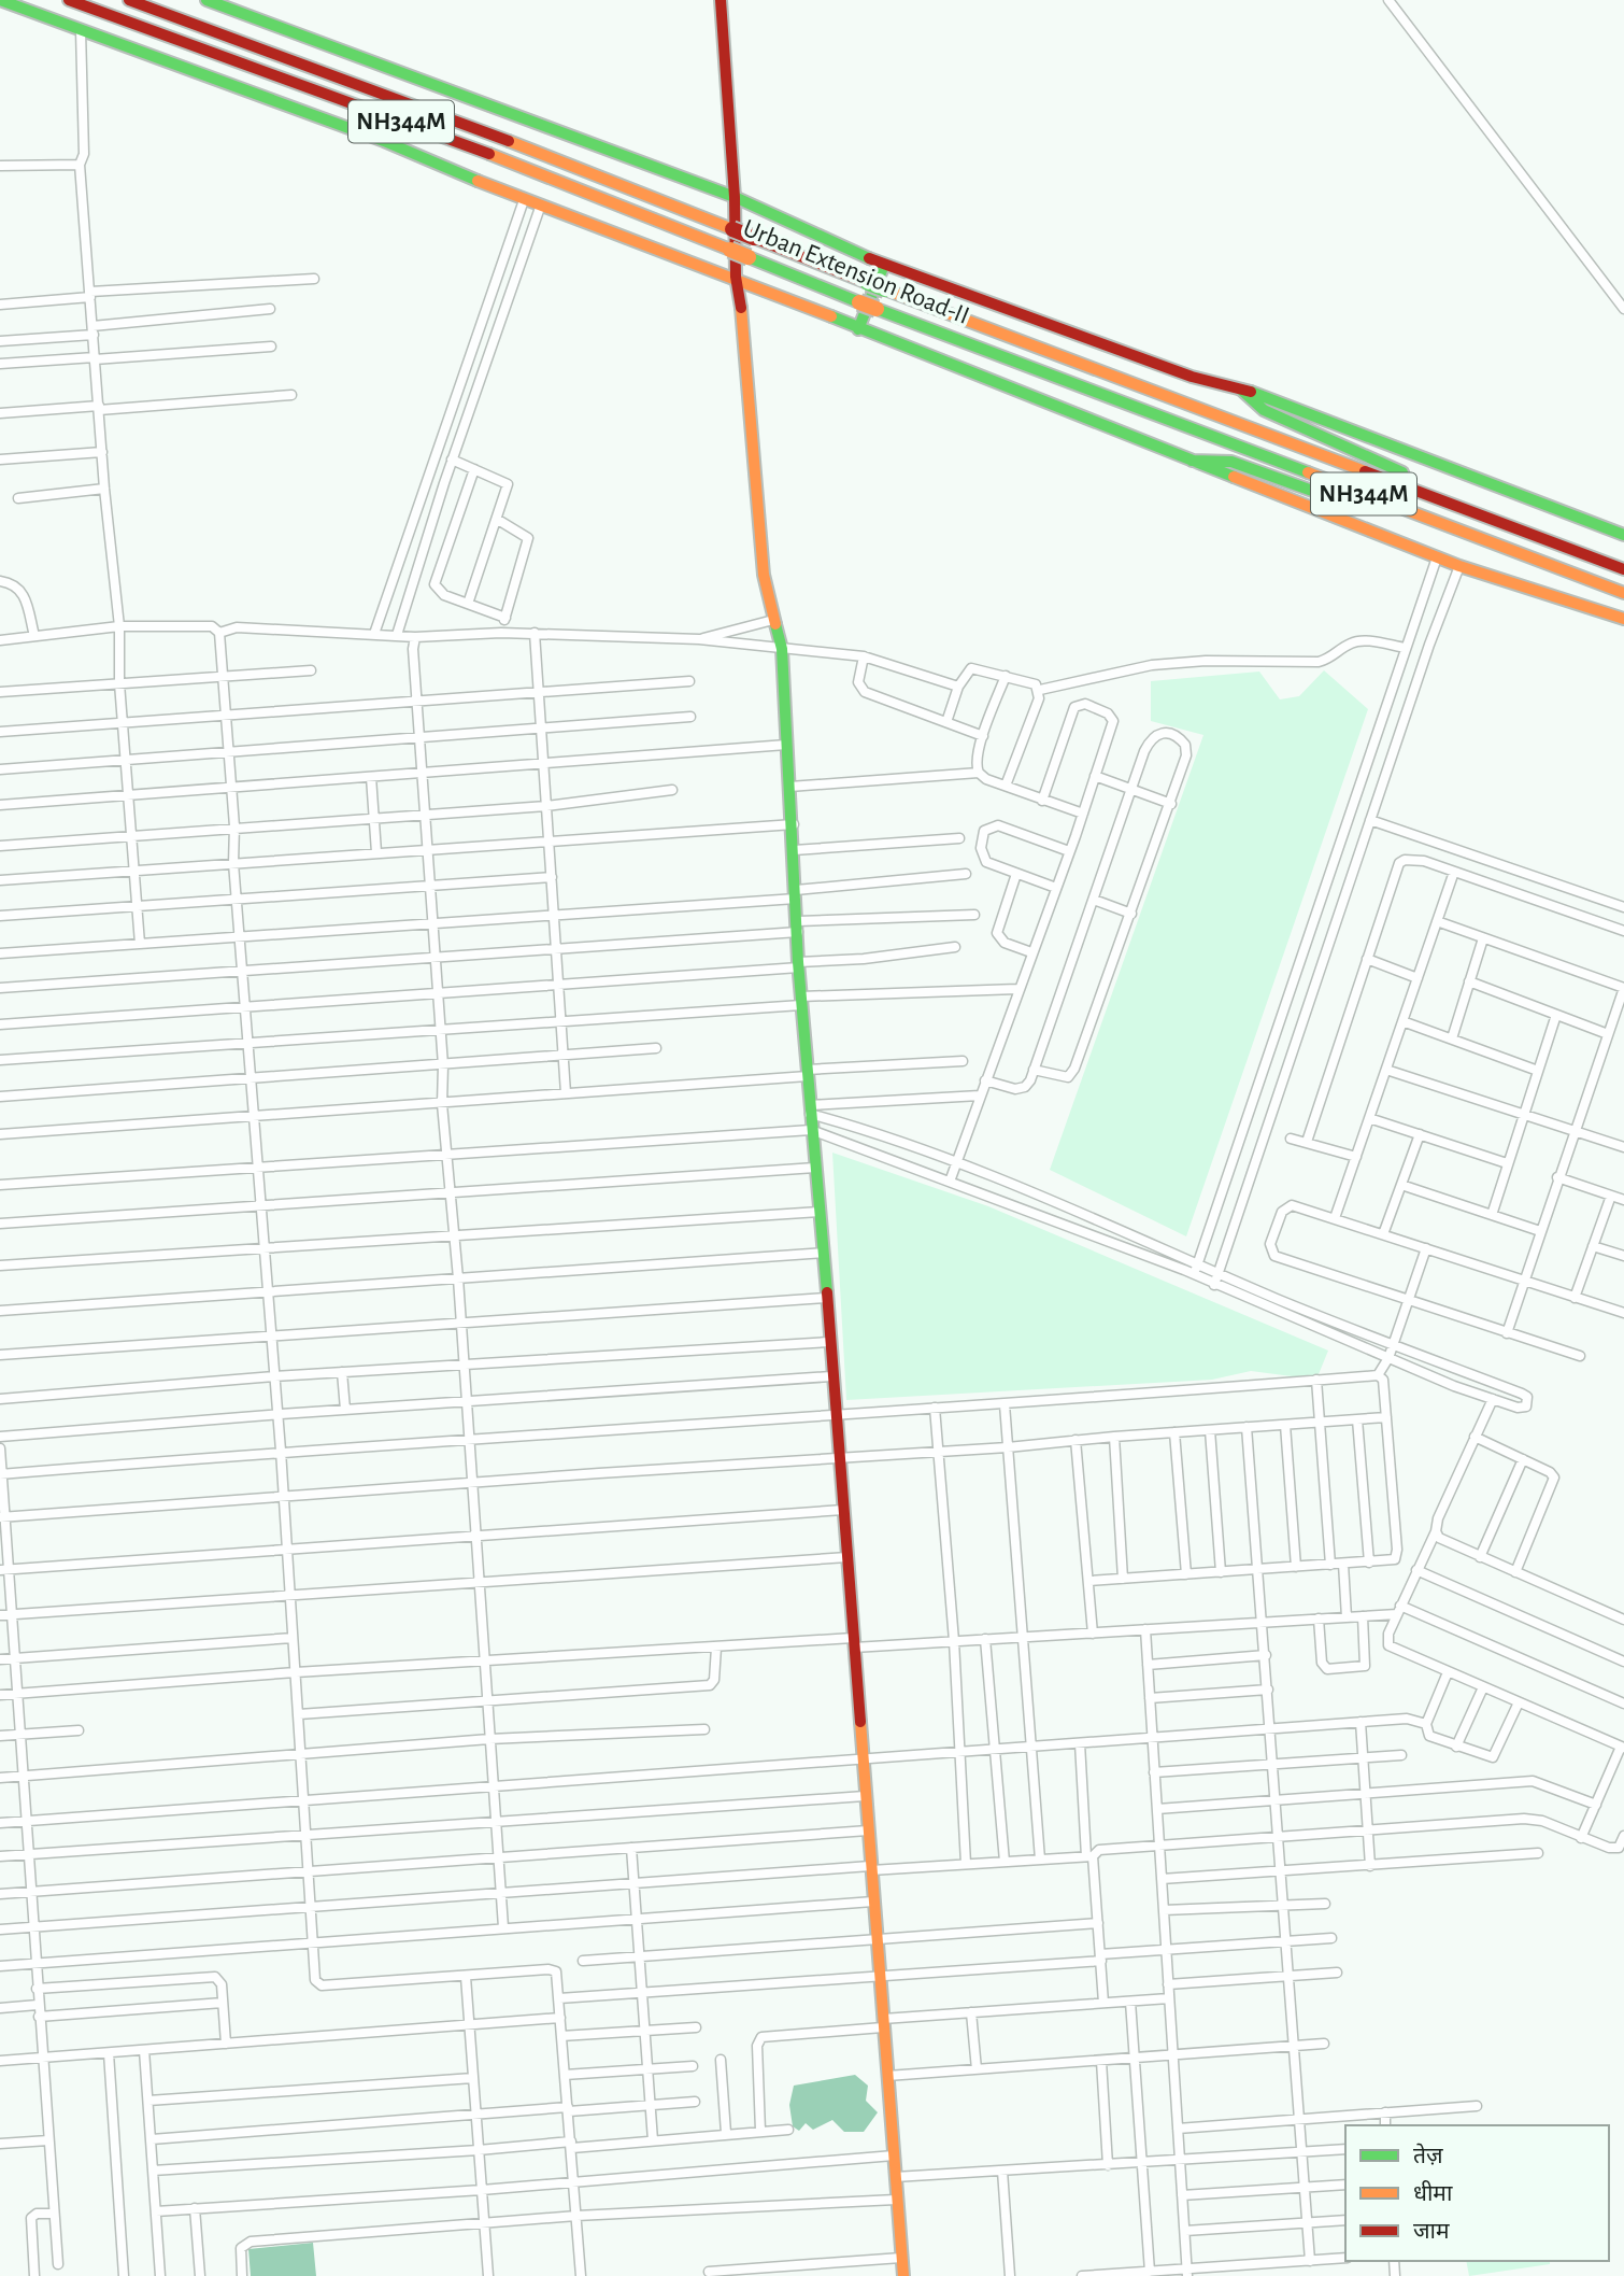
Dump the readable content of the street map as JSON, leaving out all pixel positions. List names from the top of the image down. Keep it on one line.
{"streets":{"main road":["NH344M","Urban Extension Road-II"]},"legend":["तेज़","धीमा","जाम"]}
